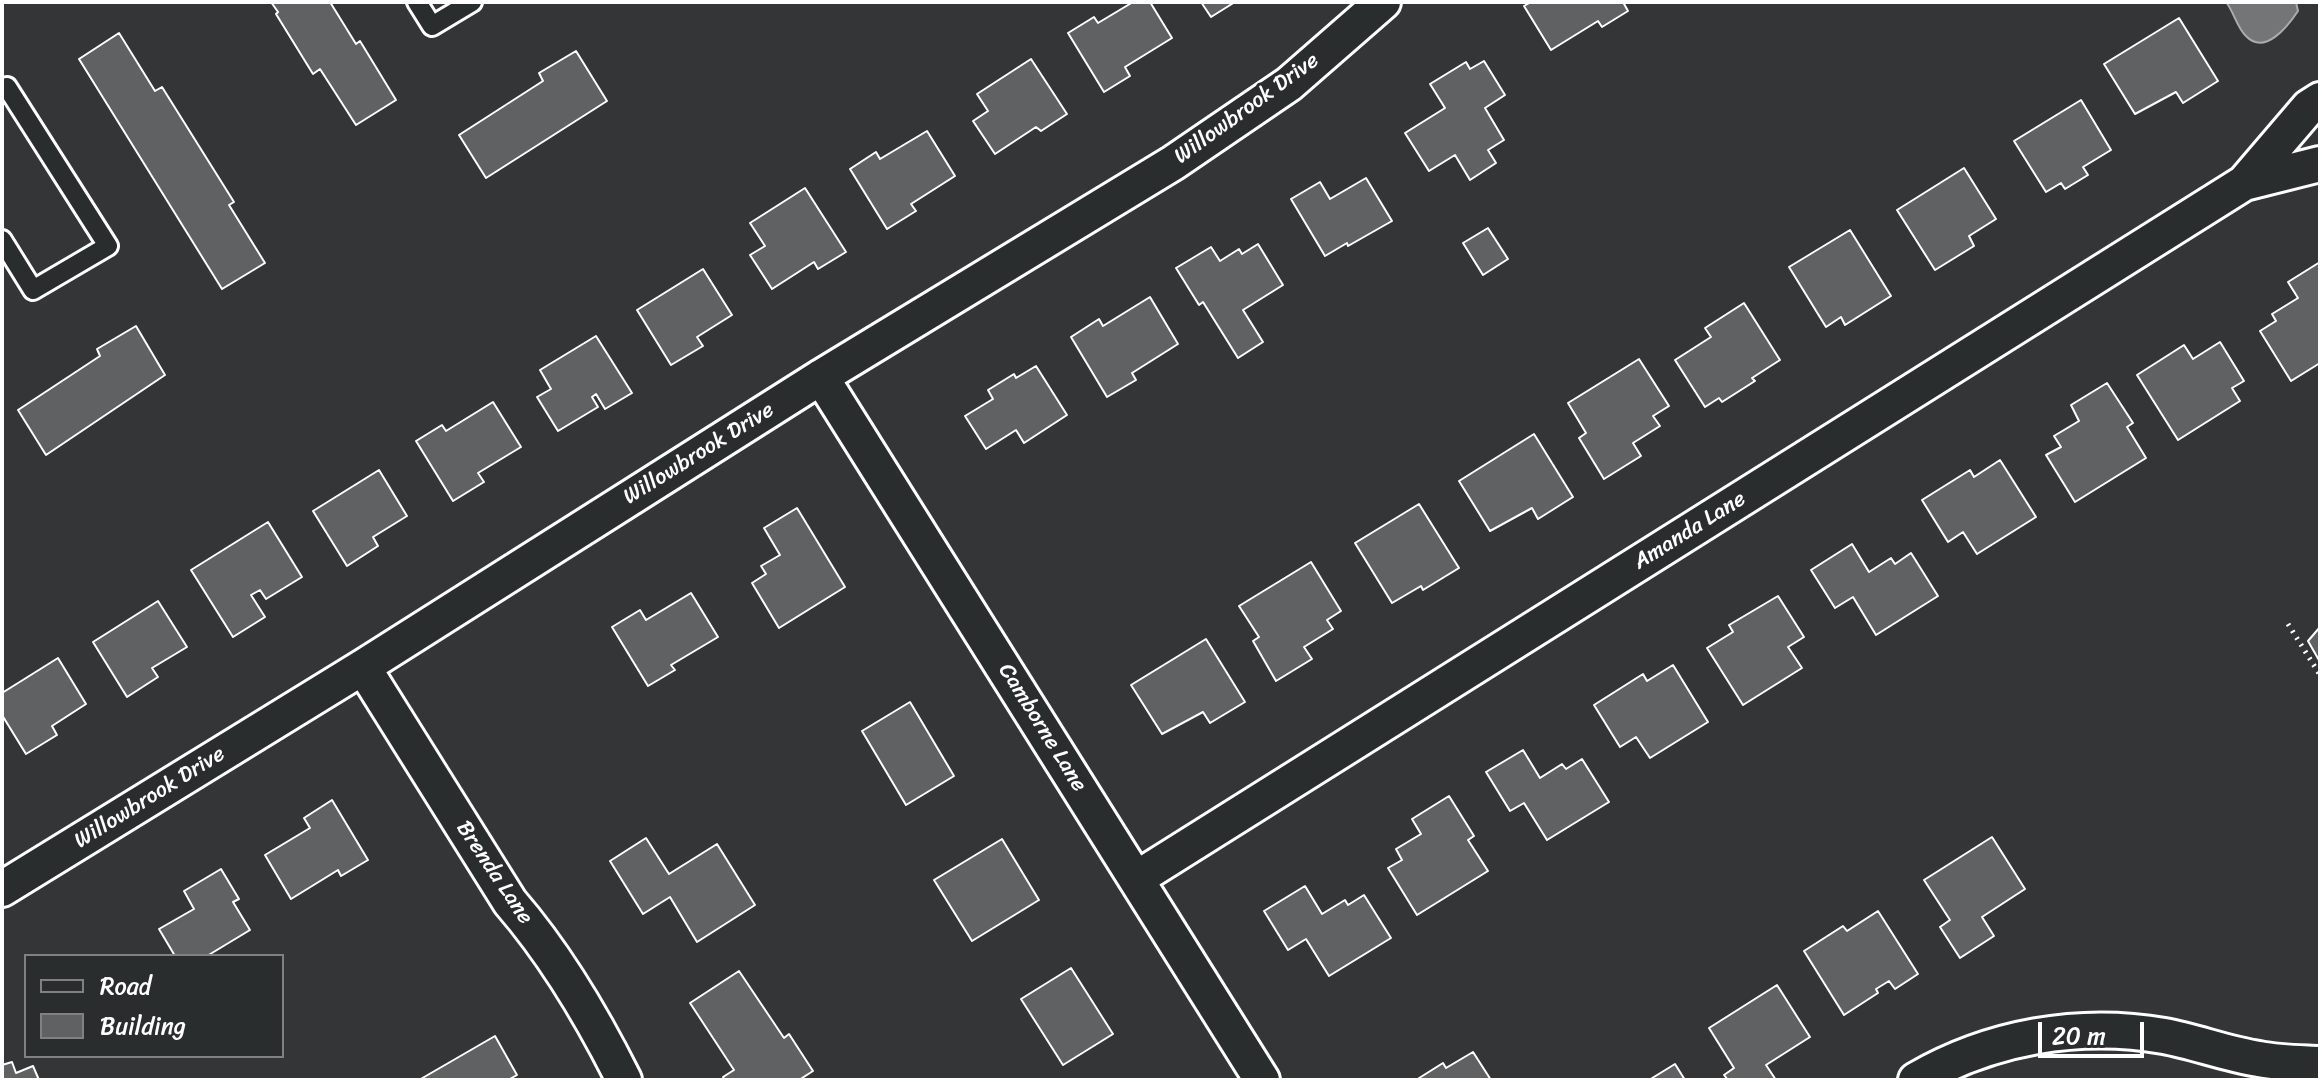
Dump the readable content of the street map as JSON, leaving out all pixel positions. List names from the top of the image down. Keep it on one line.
{"streets":{"street":["Willowbrook Drive","Amanda Lane","Camborne Lane","Brenda Lane"]},"crossings":[["Willowbrook Drive","Camborne Lane"],["Willowbrook Drive","Brenda Lane"],["Amanda Lane","Camborne Lane"]],"legend":["Road","Building"],"scale_bar":"20 m"}
